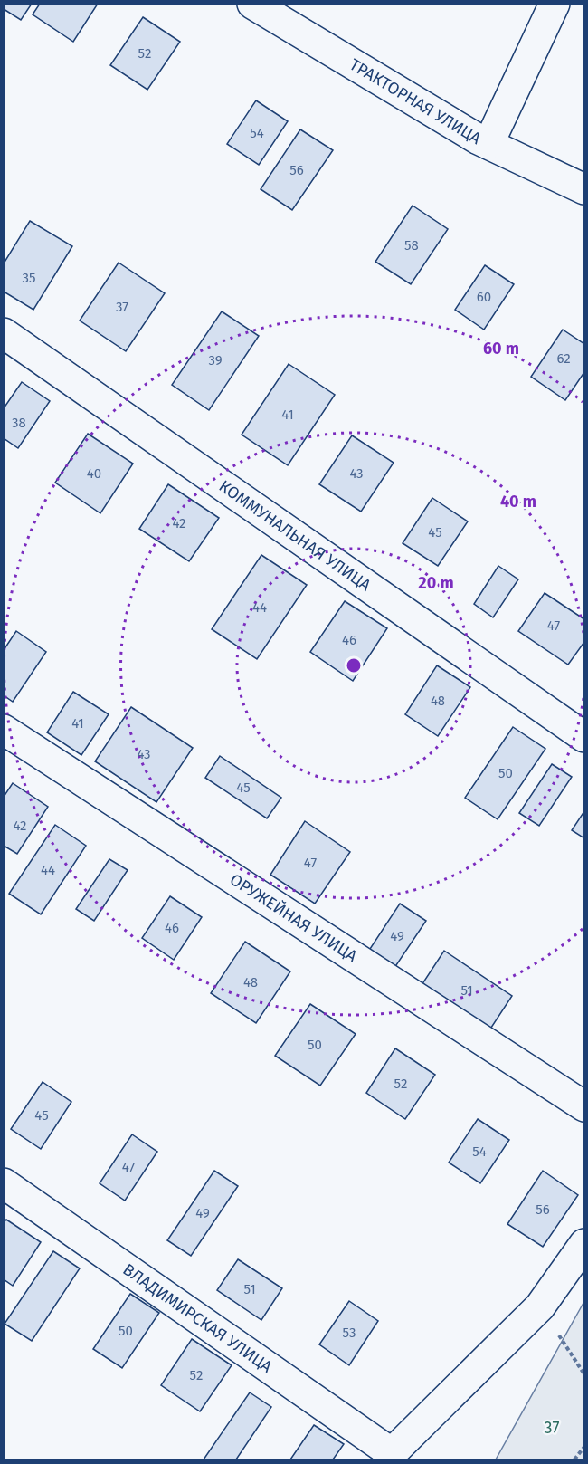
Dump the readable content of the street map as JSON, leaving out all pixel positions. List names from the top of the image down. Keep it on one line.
{"streets":{"street":["ТРАКТОРНАЯ УЛИЦА","КОММУНАЛЬНАЯ УЛИЦА","ОРУЖЕЙНАЯ УЛИЦА","ВЛАДИМИРСКАЯ УЛИЦА"]},"parks":["37"],"house_numbers":["52","54","56","58","35","60","37","62","39","41","38","40","43","42","45","44","47","46","48","41","43","50","45","42","47","44","46","49","48","51","50","52","45","54","47","56","49","51","50","53","52"],"rings":["60 m","40 m","20 m"]}
